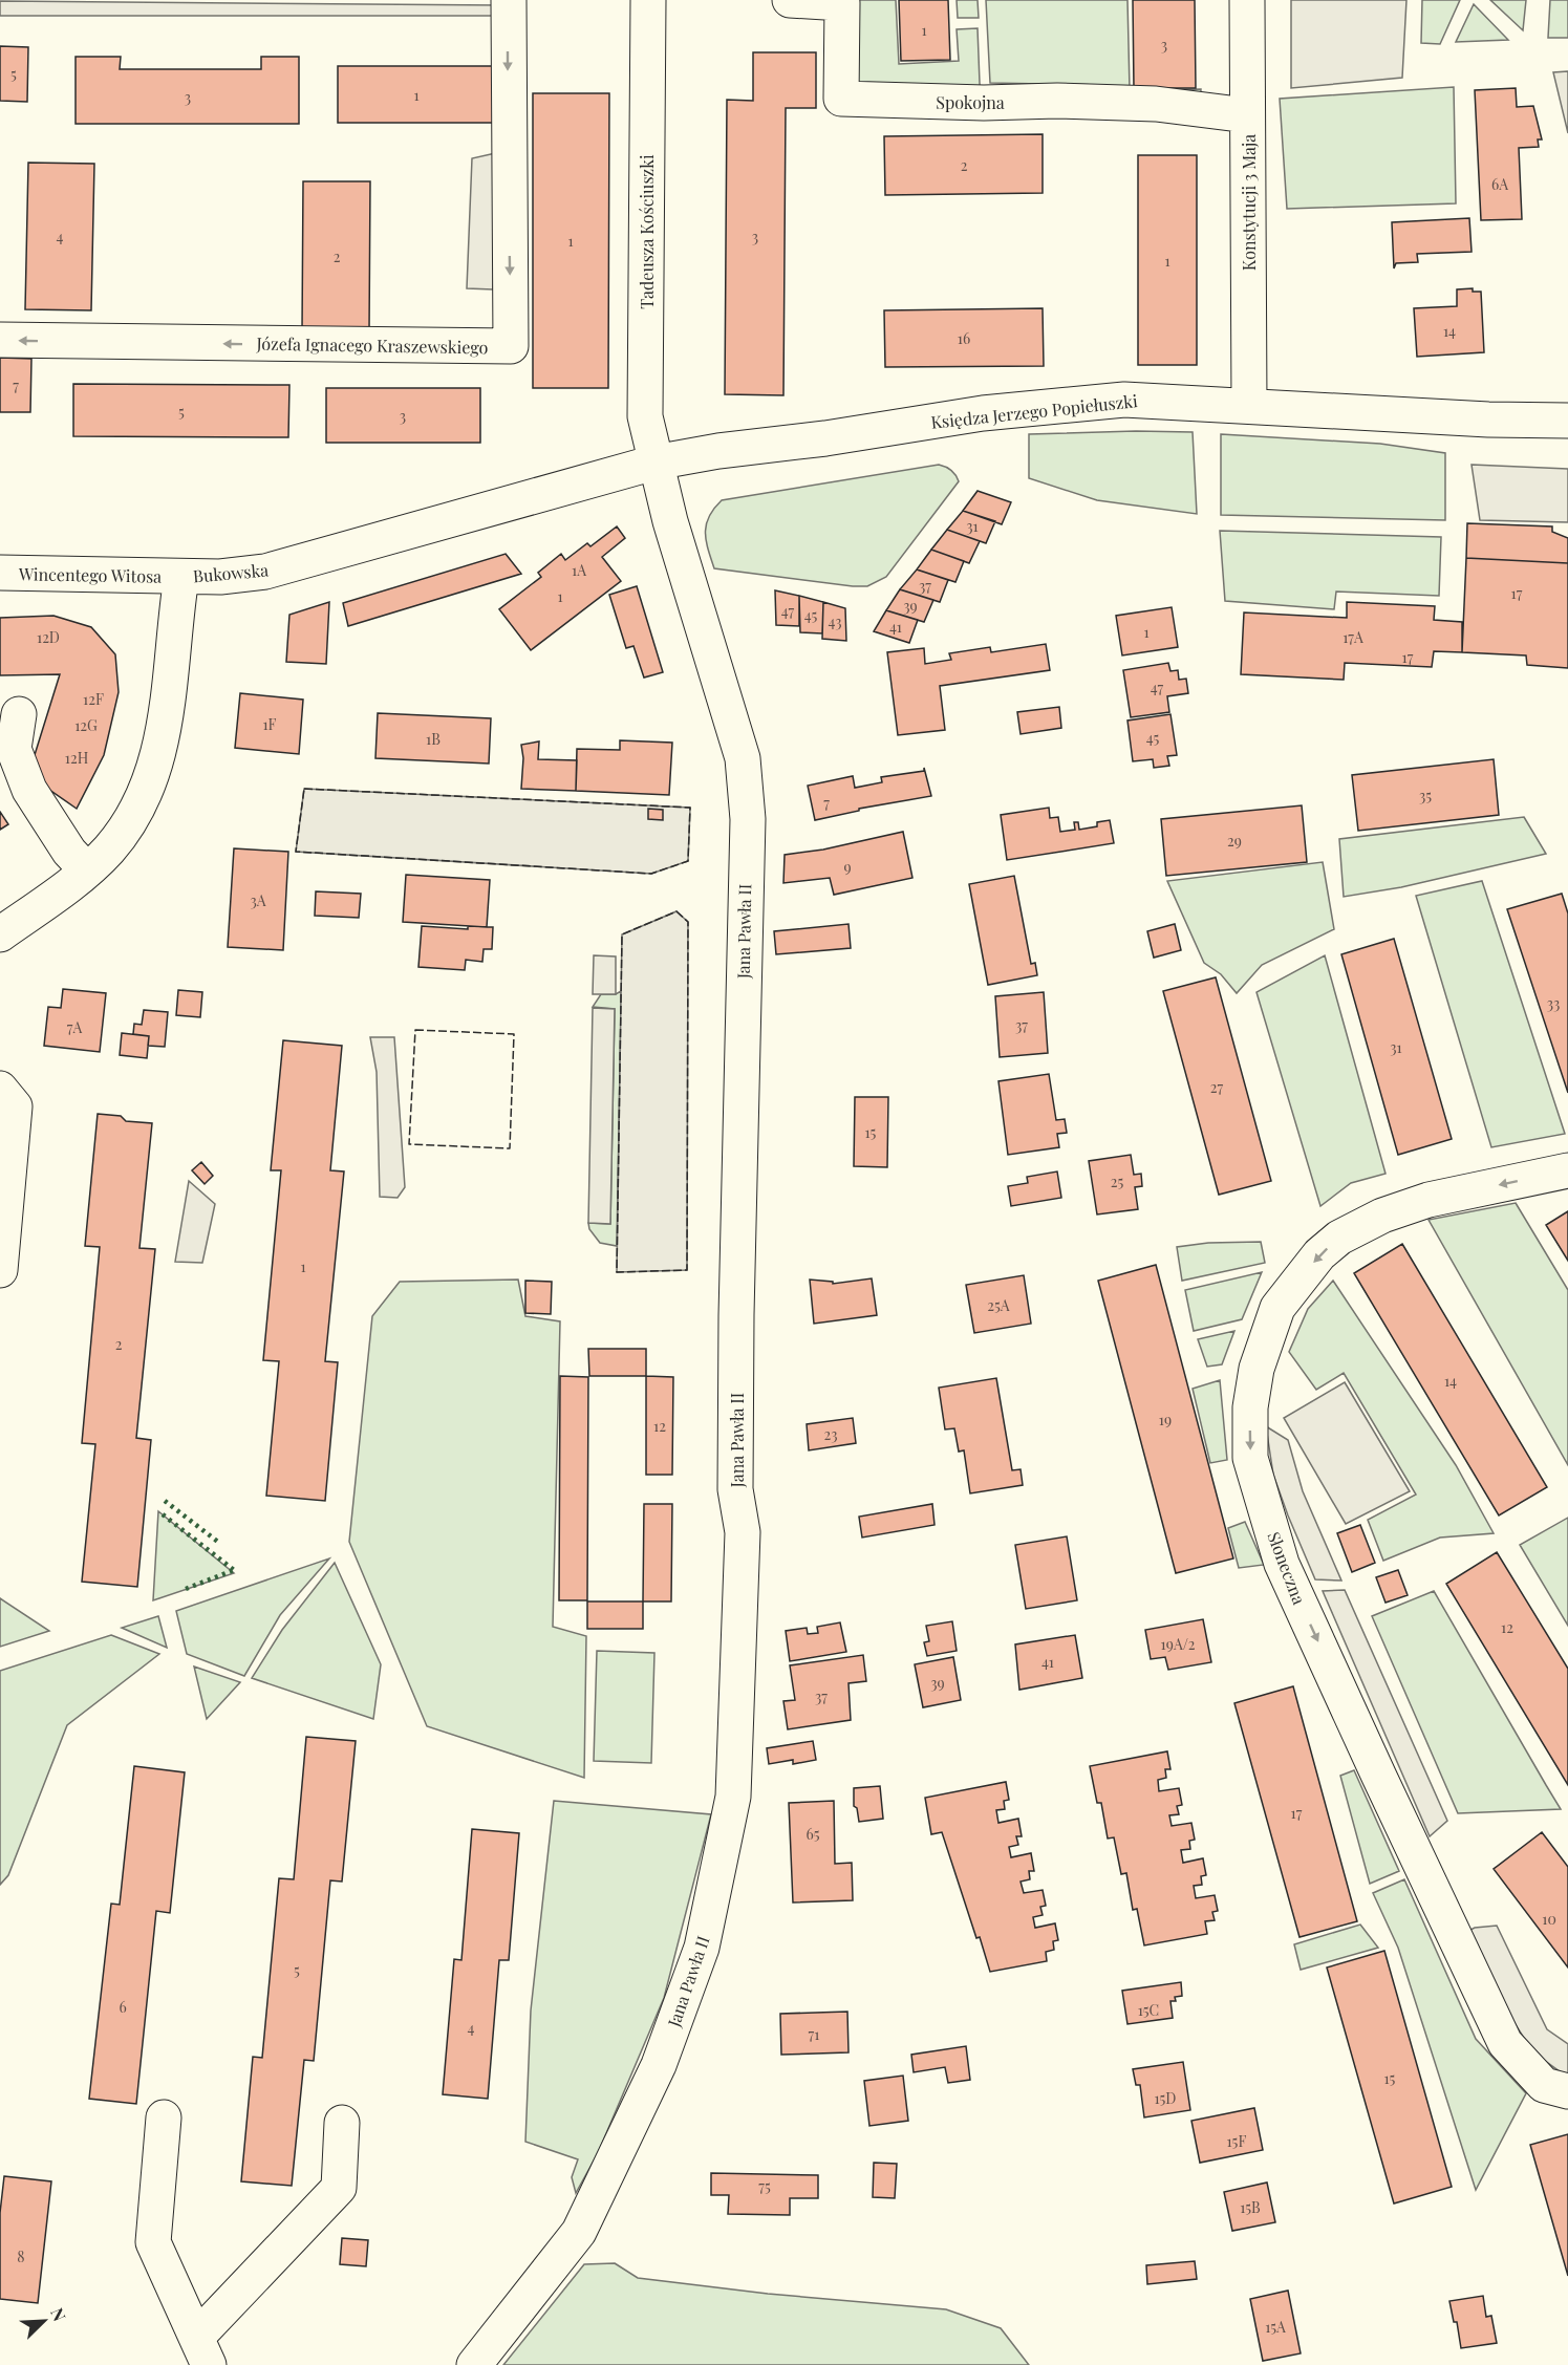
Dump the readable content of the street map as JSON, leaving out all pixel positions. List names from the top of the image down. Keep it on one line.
{"streets":{"street":["Spokojna","Konstytucji 3 Maja","Tadeusza Kościuszki","Józefa Ignacego Kraszewskiego","Księdza Jerzego Popiełuszki","Bukowska","Wincentego Witosa","Jana Pawła II","Słoneczna"]},"crossings":[["Spokojna","Konstytucji 3 Maja"],["Konstytucji 3 Maja","Księdza Jerzego Popiełuszki"],["Tadeusza Kościuszki","Księdza Jerzego Popiełuszki"],["Tadeusza Kościuszki","Bukowska"],["Tadeusza Kościuszki","Jana Pawła II"],["Księdza Jerzego Popiełuszki","Bukowska"],["Księdza Jerzego Popiełuszki","Jana Pawła II"],["Bukowska","Wincentego Witosa"],["Bukowska","Jana Pawła II"]],"house_numbers":["1","3","5","1","3","2","6A","4","3","1","2","1","14","16","7","5","3","31","1A","37","17","1","39","47","45","43","41","1","12D","17A","17","47","12F","1F","12G","45","1B","12H","35","7","29","9","3A","33","37","7A","31","27","15","25","1","25A","2","14","19","12","23","12","19A/2","41","39","37","17","65","10","5","6","15C","4","71","15","15D","15F","75","15B","8","15A"],"north":"top right"}
